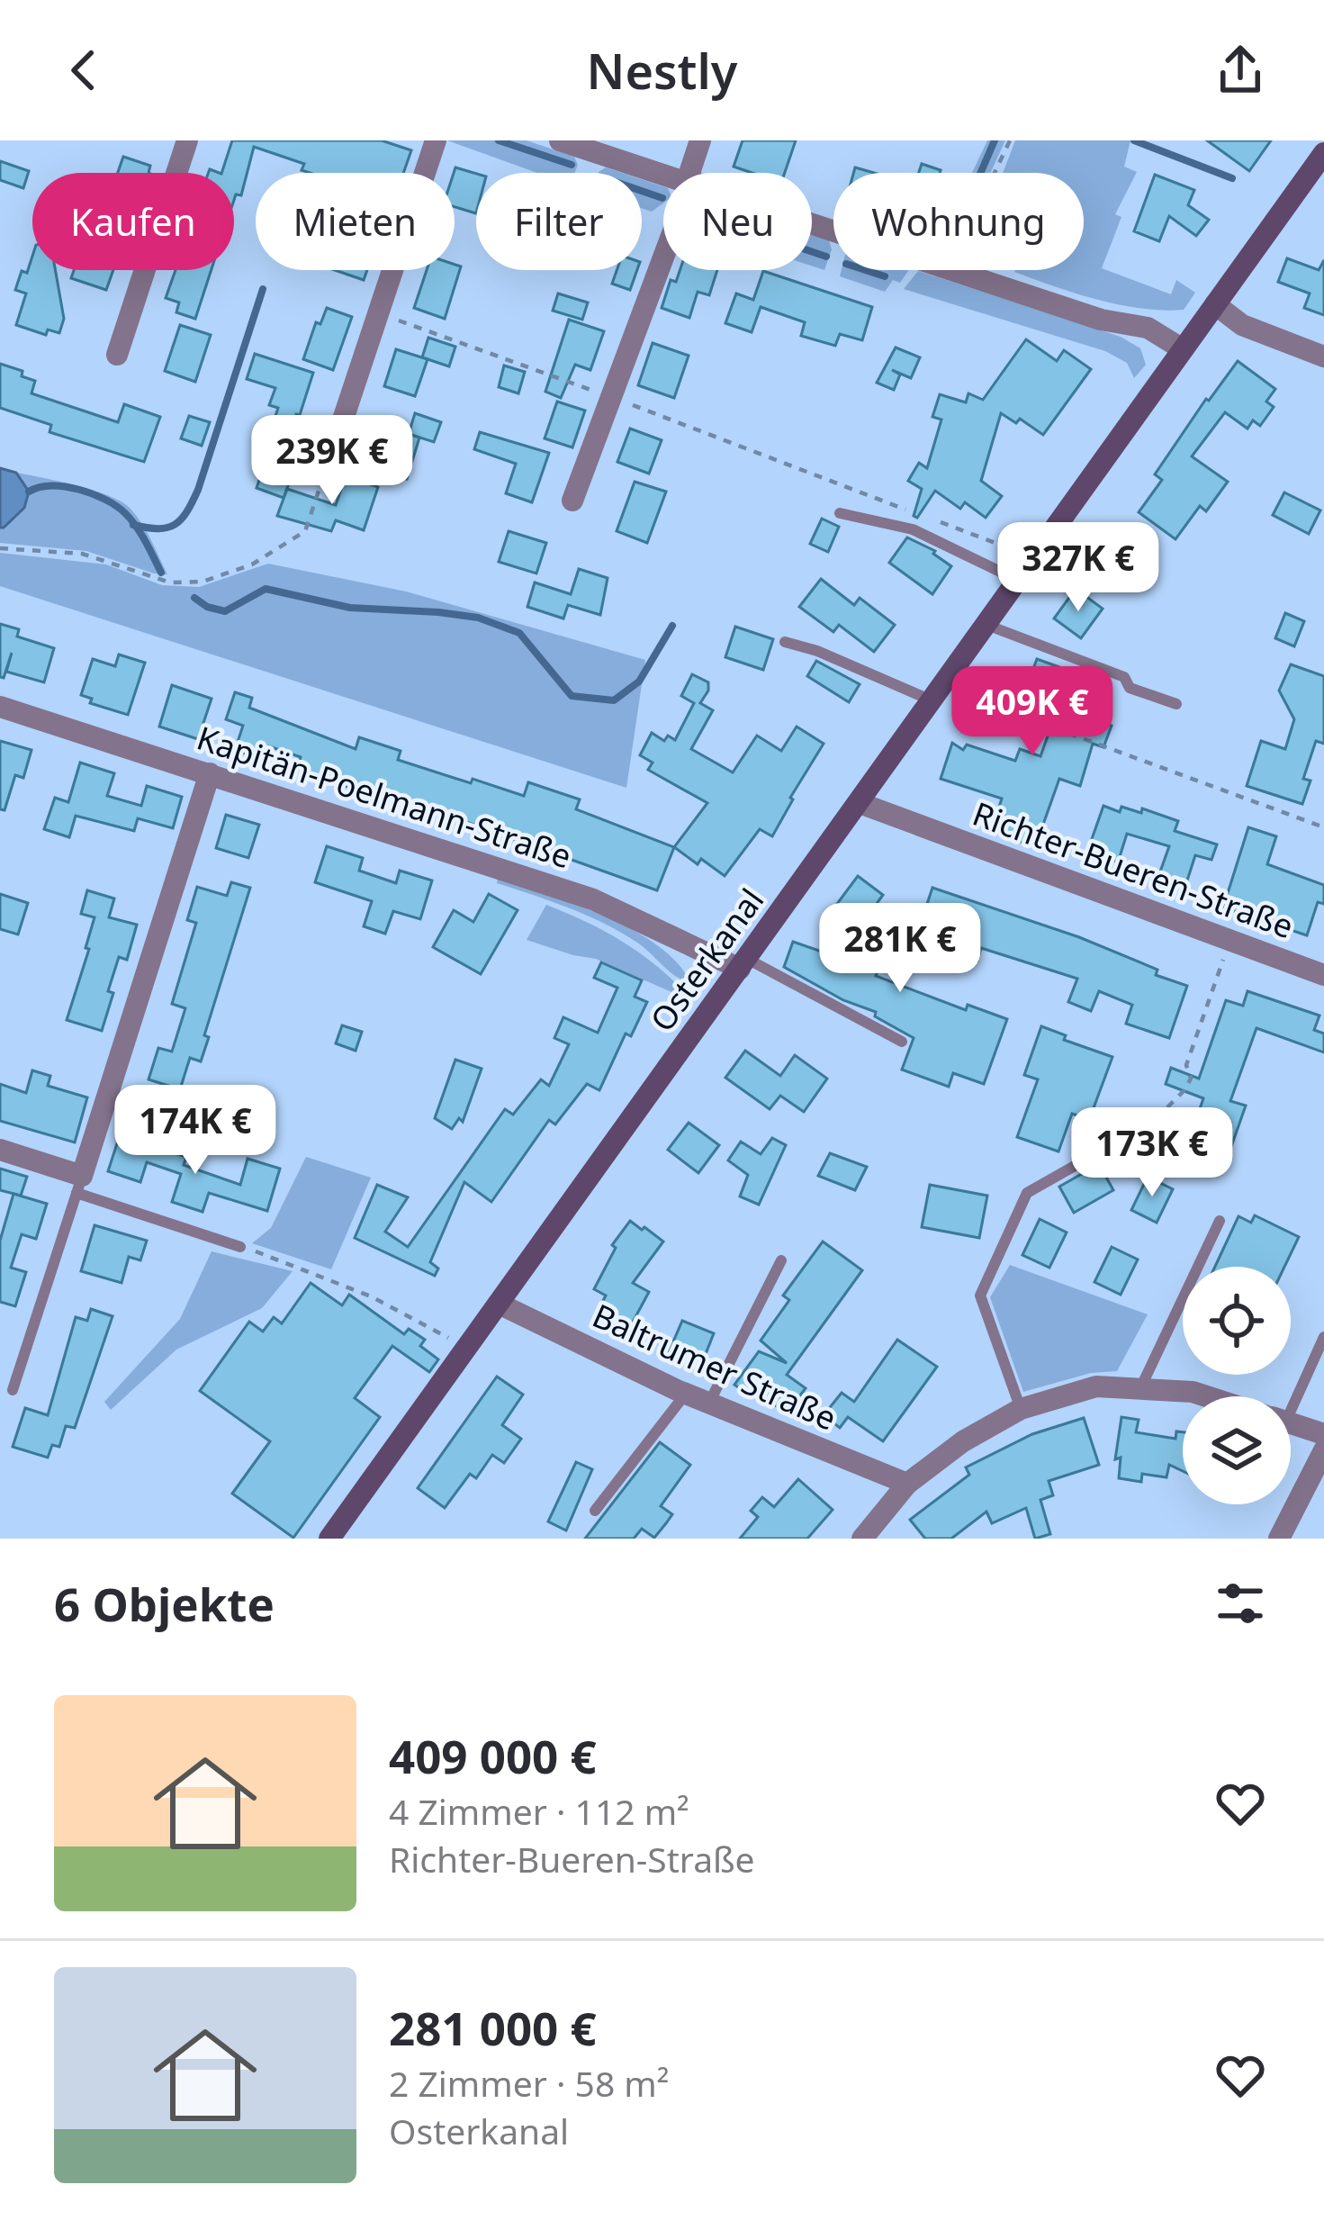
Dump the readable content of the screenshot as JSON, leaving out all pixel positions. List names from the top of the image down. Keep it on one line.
{"streets":{"main road":["Osterkanal"],"street":["Kapitän-Poelmann-Straße","Richter-Bueren-Straße","Baltrumer Straße"]},"crossings":[["Kapitän-Poelmann-Straße","Osterkanal"],["Richter-Bueren-Straße","Osterkanal"],["Osterkanal","Baltrumer Straße"]],"page":{"header":"Nestly","chip":["Kaufen","Mieten","Filter","Neu","Wohnung"],"price":["239K €","327K €","409K €","281K €","174K €","173K €"],"heading":"6 Objekte","list":[{"name":"409 000 €","note":"4 Zimmer · 112 m² · Richter-Bueren-Straße"},{"name":"281 000 €","note":"2 Zimmer · 58 m² · Osterkanal"}]}}
